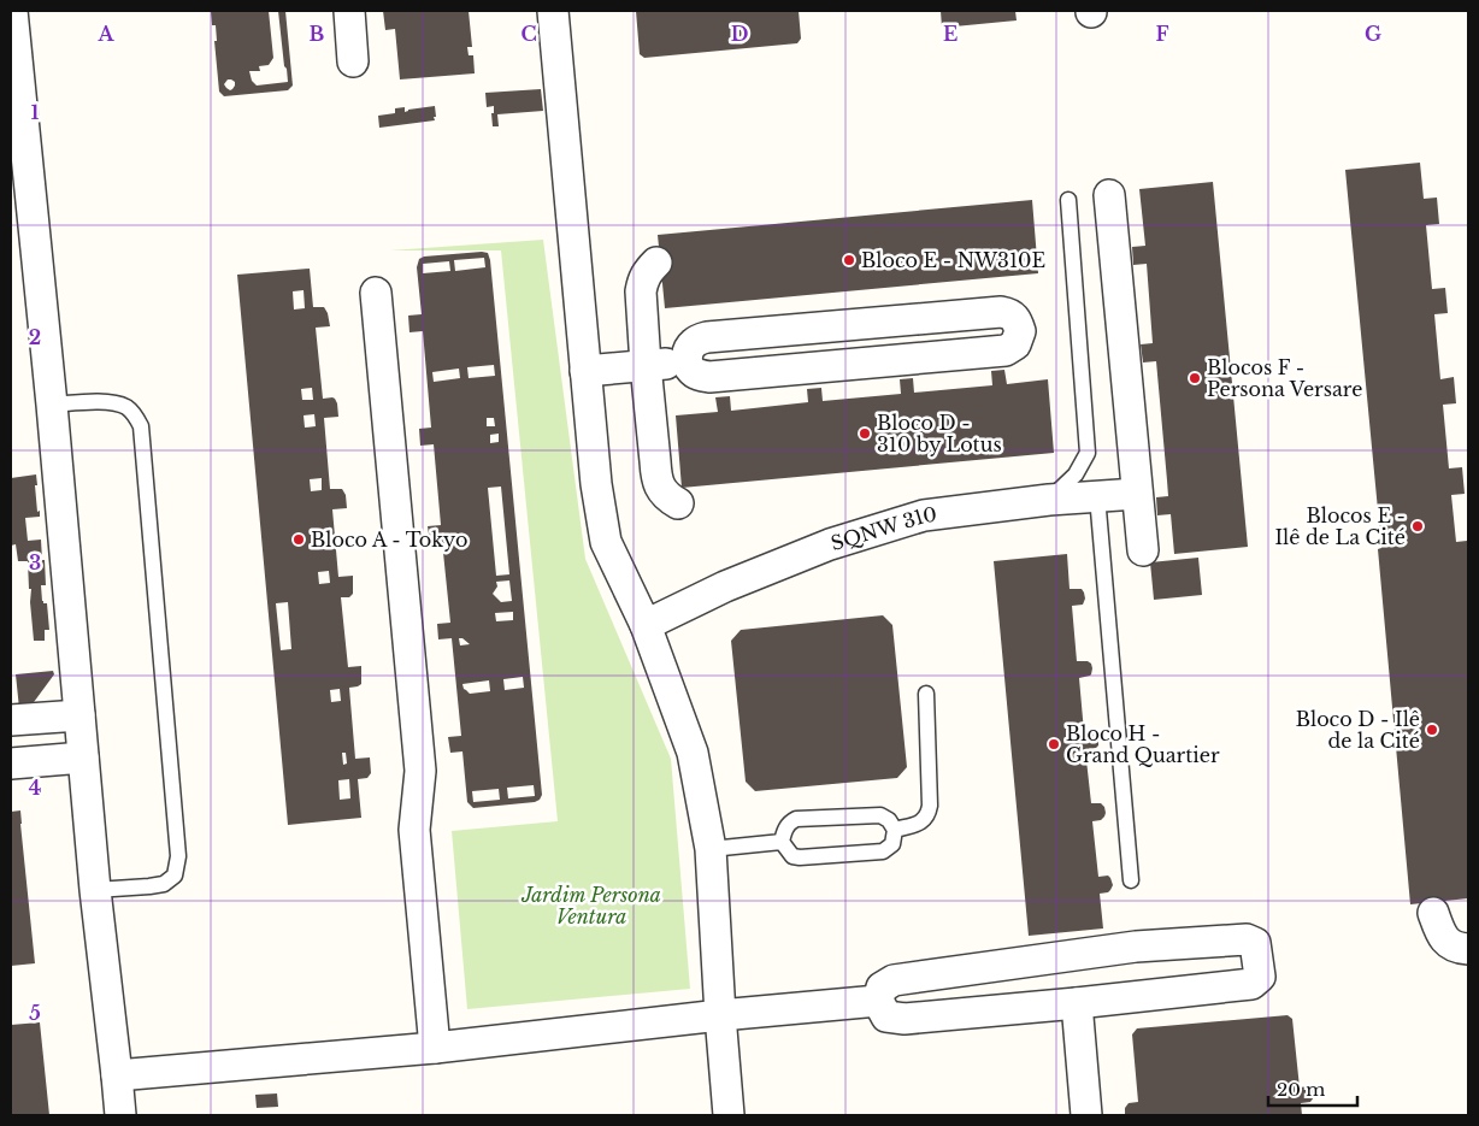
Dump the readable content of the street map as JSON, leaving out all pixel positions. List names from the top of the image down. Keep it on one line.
{"streets":{"street":["SQNW 310"]},"parks":["Jardim Persona Ventura"],"places":["Bloco E - NW310E","Blocos F - Persona Versare","Bloco D - 310 by Lotus","Blocos E - Ilê de La Cité","Bloco A - Tokyo","Bloco D - Ilê de la Cité","Bloco H - Grand Quartier"],"scale_bar":"20 m","grid":{"columns":["A","B","C","D","E","F","G"],"rows":["1","2","3","4","5"]}}
